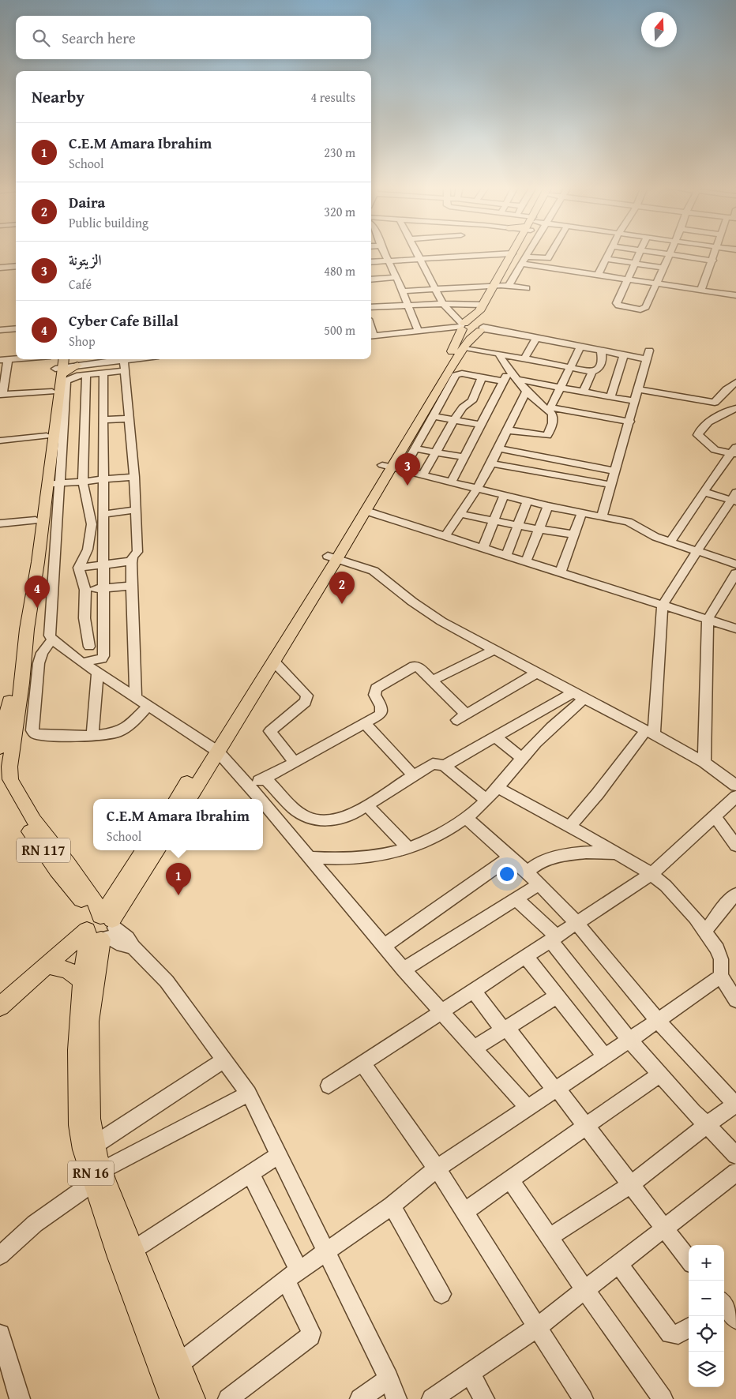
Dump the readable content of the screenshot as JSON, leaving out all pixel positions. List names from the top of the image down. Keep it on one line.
{"streets":{"main road":["RN 117","RN 16"]},"crossings":[["RN 117","RN 16"]],"north":"top","page":{"search":"Search here","heading":["Nearby","4 results"],"list":[{"mark":"1","name":"C.E.M Amara Ibrahim","note":"School","value":"230 m"},{"mark":"2","name":"Daira","note":"Public building","value":"320 m"},{"mark":"3","name":"الزيتونة","note":"Café","value":"480 m"},{"mark":"4","name":"Cyber Cafe Billal","note":"Shop","value":"500 m"}],"pins":["3","2","4","1"],"popup":["C.E.M Amara Ibrahim","School"],"map_buttons":["+","−"]}}
